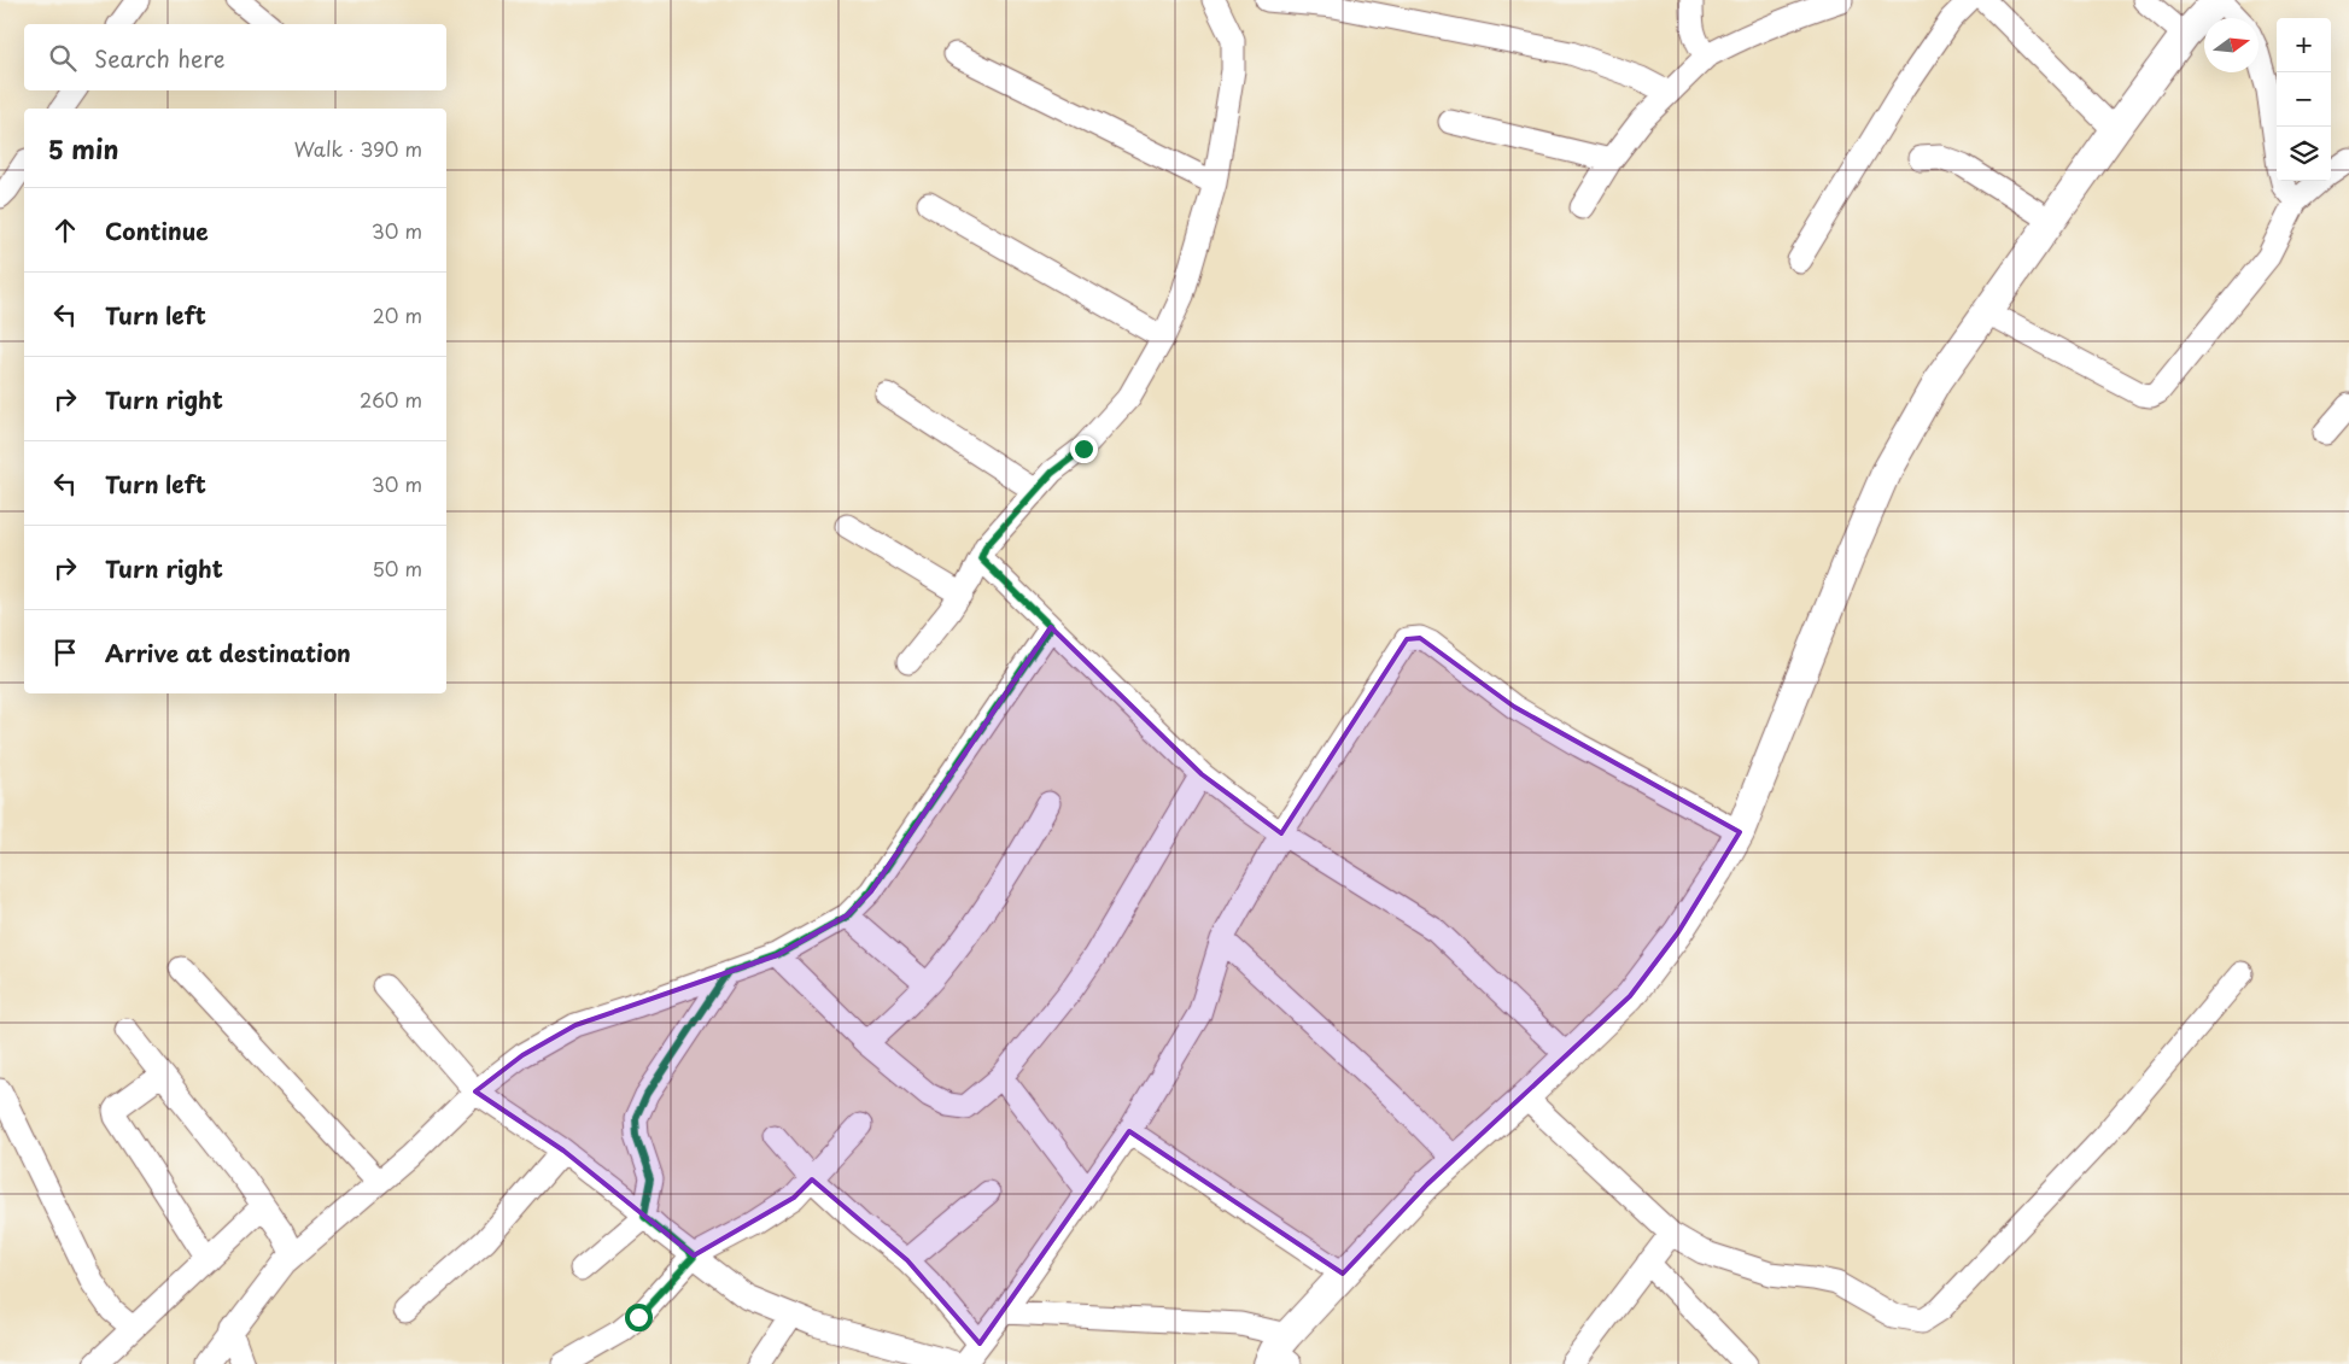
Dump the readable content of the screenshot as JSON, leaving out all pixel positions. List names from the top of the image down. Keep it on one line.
{"north":"right","page":{"map_buttons":["+","−"],"search":"Search here","heading":["5 min","Walk · 390 m"],"list":[["Continue","30 m"],["Turn left","20 m"],["Turn right","260 m"],["Turn left","30 m"],["Turn right","50 m"],"Arrive at destination"]}}
